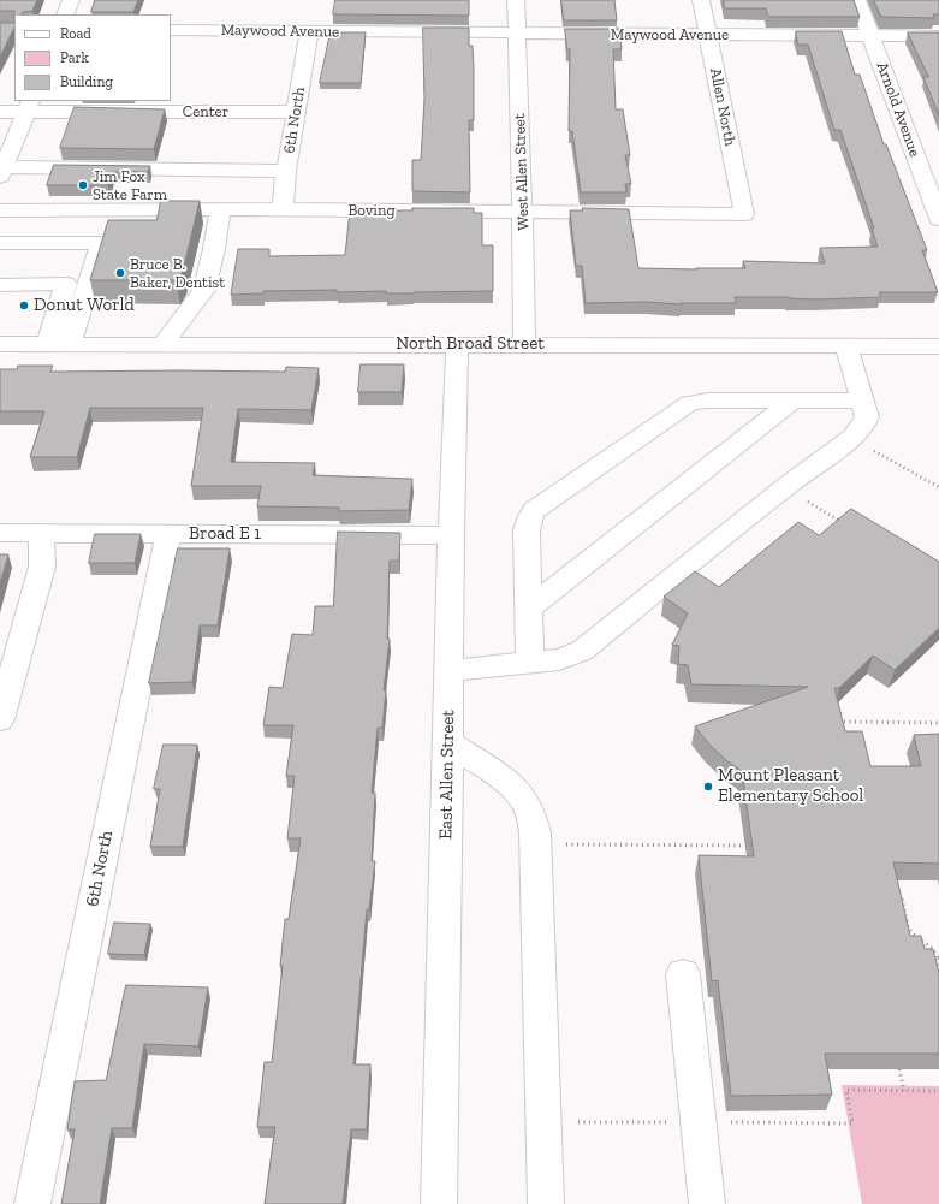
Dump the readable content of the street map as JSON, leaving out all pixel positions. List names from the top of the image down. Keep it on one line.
{"streets":{"street":["Maywood Avenue","Allen North","Arnold Avenue","Center","6th North","West Allen Street","Boving","North Broad Street","Broad E 1","East Allen Street"]},"crossings":[["Maywood Avenue","Allen North"],["Maywood Avenue","Arnold Avenue"],["Maywood Avenue","6th North"],["Maywood Avenue","West Allen Street"],["Allen North","Boving"],["Center","6th North"],["6th North","Boving"],["6th North","Broad E 1"],["West Allen Street","Boving"],["West Allen Street","North Broad Street"],["North Broad Street","East Allen Street"],["Broad E 1","East Allen Street"]],"places":["Jim Fox State Farm","Bruce B. Baker, Dentist","Donut World","Mount Pleasant Elementary School"],"legend":["Road","Park","Building"]}
